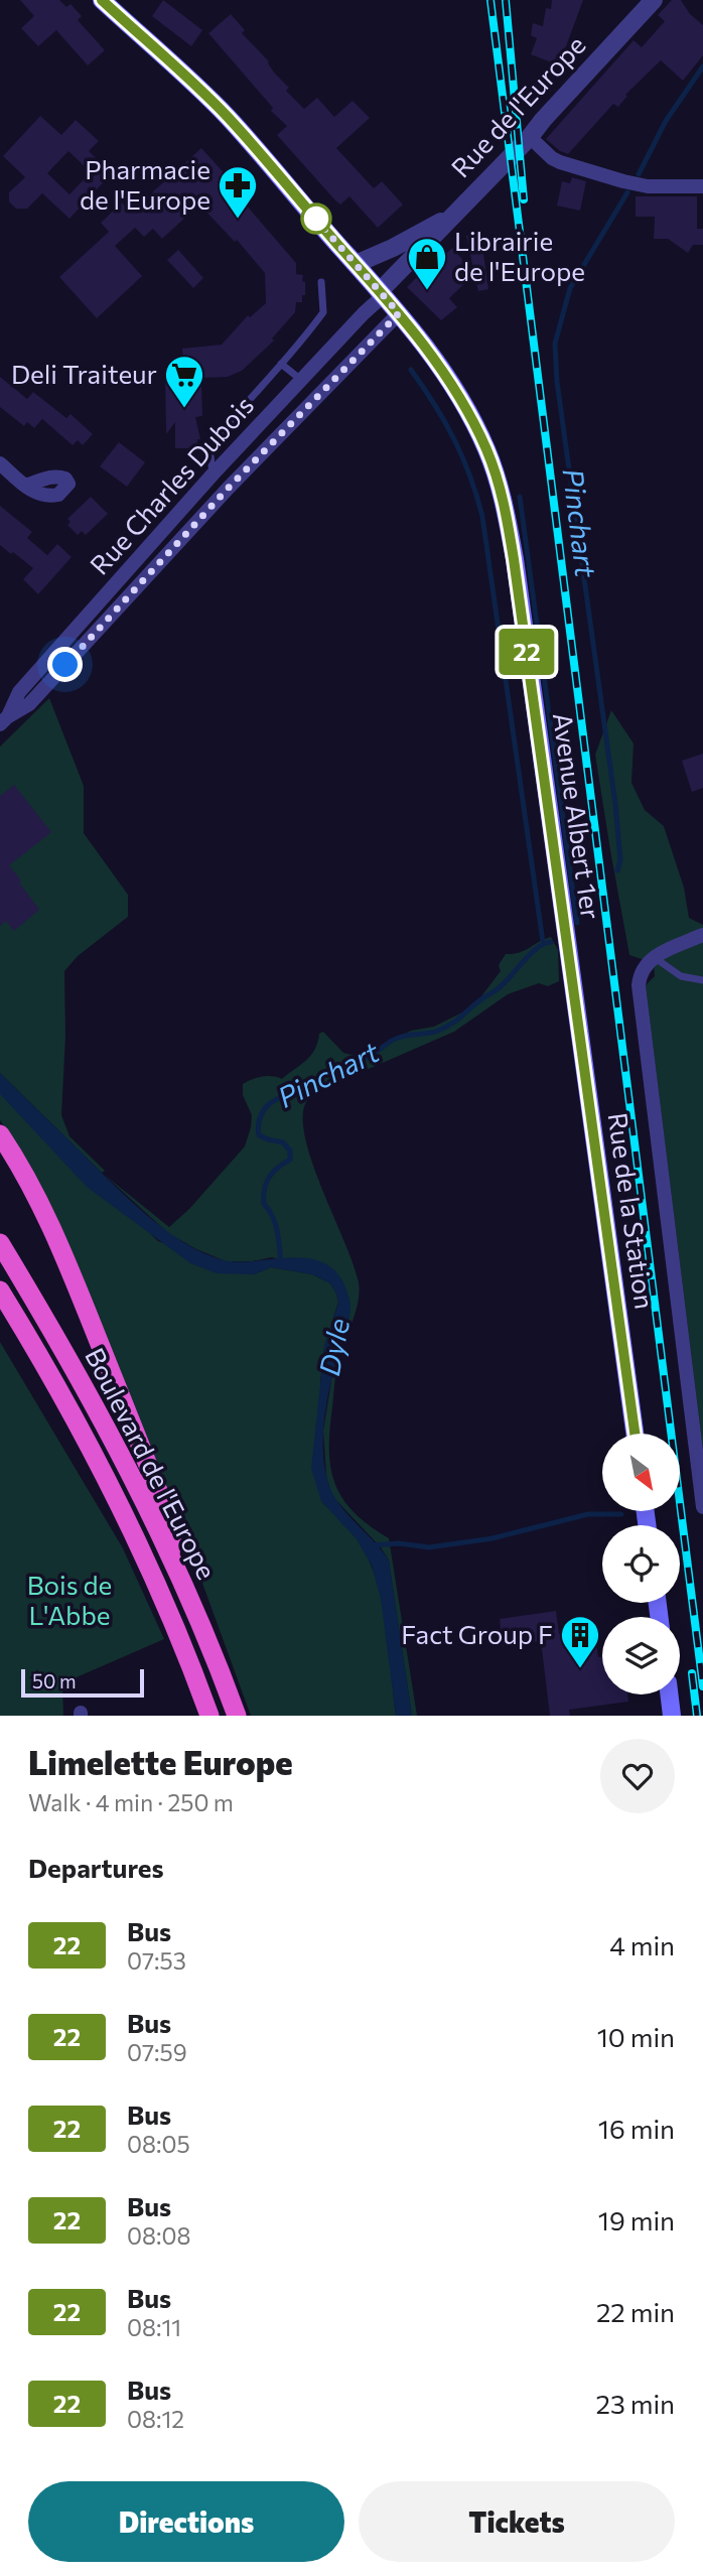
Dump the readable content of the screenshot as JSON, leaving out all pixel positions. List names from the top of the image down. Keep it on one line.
{"streets":{"highway":["Boulevard de l'Europe"],"main road":["Avenue Albert 1er","Rue de la Station"],"street":["Rue de l'Europe","Rue Charles Dubois"]},"crossings":[["Rue de l'Europe","Rue Charles Dubois"],["Rue de l'Europe","Avenue Albert 1er"],["Rue Charles Dubois","Avenue Albert 1er"],["Avenue Albert 1er","Rue de la Station"]],"water":["Pinchart","Dyle"],"parks":["Bois de L'Abbe"],"places":{"pharmacy":["Pharmacie de l'Europe"],"shop":["Librairie de l'Europe"],"supermarket":["Deli Traiteur"],"building":["Fact Group F"]},"lines":["bus line 22"],"scale_bar":"50 m","north":"bottom right","page":{"on_map":"22","scale":"50 m","heading":[["Limelette Europe","Walk · 4 min · 250 m"],"Departures"],"list":[{"mark":"22","name":"Bus","note":"07:53","value":"4 min"},{"mark":"22","name":"Bus","note":"07:59","value":"10 min"},{"mark":"22","name":"Bus","note":"08:05","value":"16 min"},{"mark":"22","name":"Bus","note":"08:08","value":"19 min"},{"mark":"22","name":"Bus","note":"08:11","value":"22 min"},{"mark":"22","name":"Bus","note":"08:12","value":"23 min"}],"buttons":["Directions","Tickets"]}}
